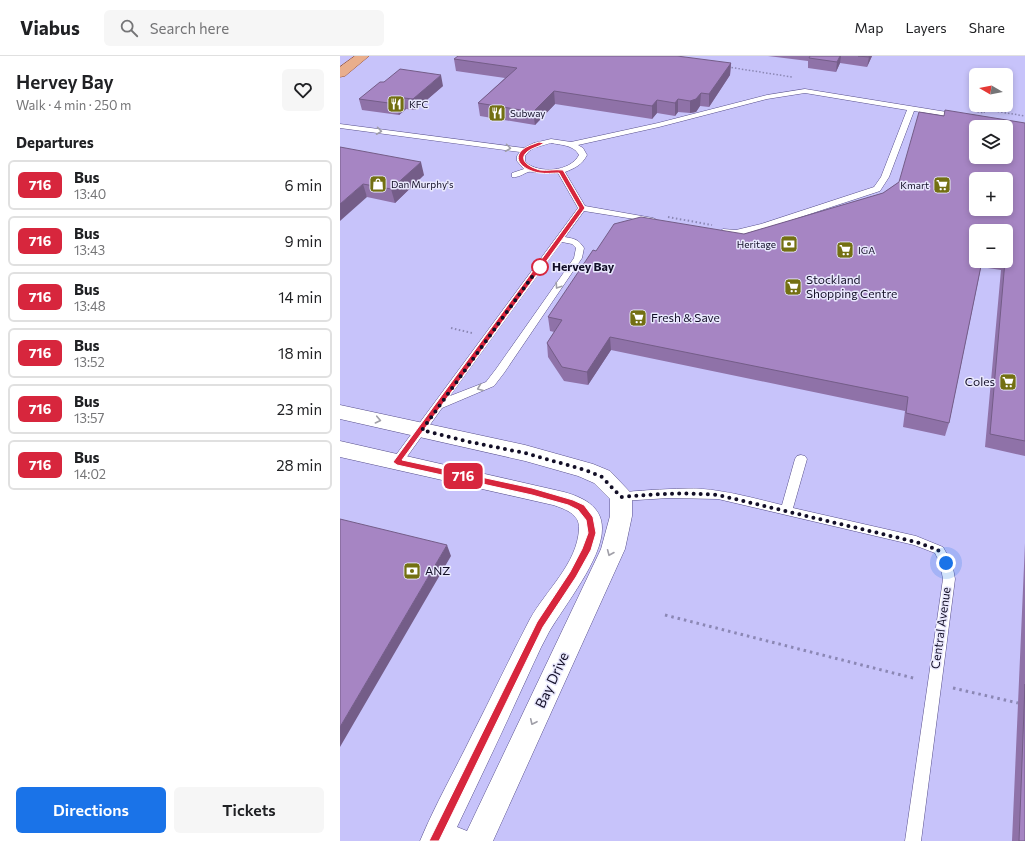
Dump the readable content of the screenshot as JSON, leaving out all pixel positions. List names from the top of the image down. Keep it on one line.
{"streets":{"street":["Bay Drive"],"lane":["Central Avenue"]},"crossings":[["Central Avenue","Bay Drive"]],"one_way":["Bay Drive"],"places":{"restaurant":["KFC","Subway"],"shop":["Dan Murphy's"],"supermarket":["Kmart","IGA","Stockland Shopping Centre","Fresh & Save","Coles"],"bank":["Heritage","ANZ"],"other":["Hervey Bay"]},"lines":["bus line 716"],"north":"left","page":{"header":"Viabus","search":"Search here","nav":["Map","Layers","Share"],"heading":[["Hervey Bay","Walk · 4 min · 250 m"],"Departures"],"on_map":"716","map_buttons":["+","−"],"list":[{"mark":"716","name":"Bus","note":"13:40","value":"6 min"},{"mark":"716","name":"Bus","note":"13:43","value":"9 min"},{"mark":"716","name":"Bus","note":"13:48","value":"14 min"},{"mark":"716","name":"Bus","note":"13:52","value":"18 min"},{"mark":"716","name":"Bus","note":"13:57","value":"23 min"},{"mark":"716","name":"Bus","note":"14:02","value":"28 min"}],"buttons":["Directions","Tickets"]}}
